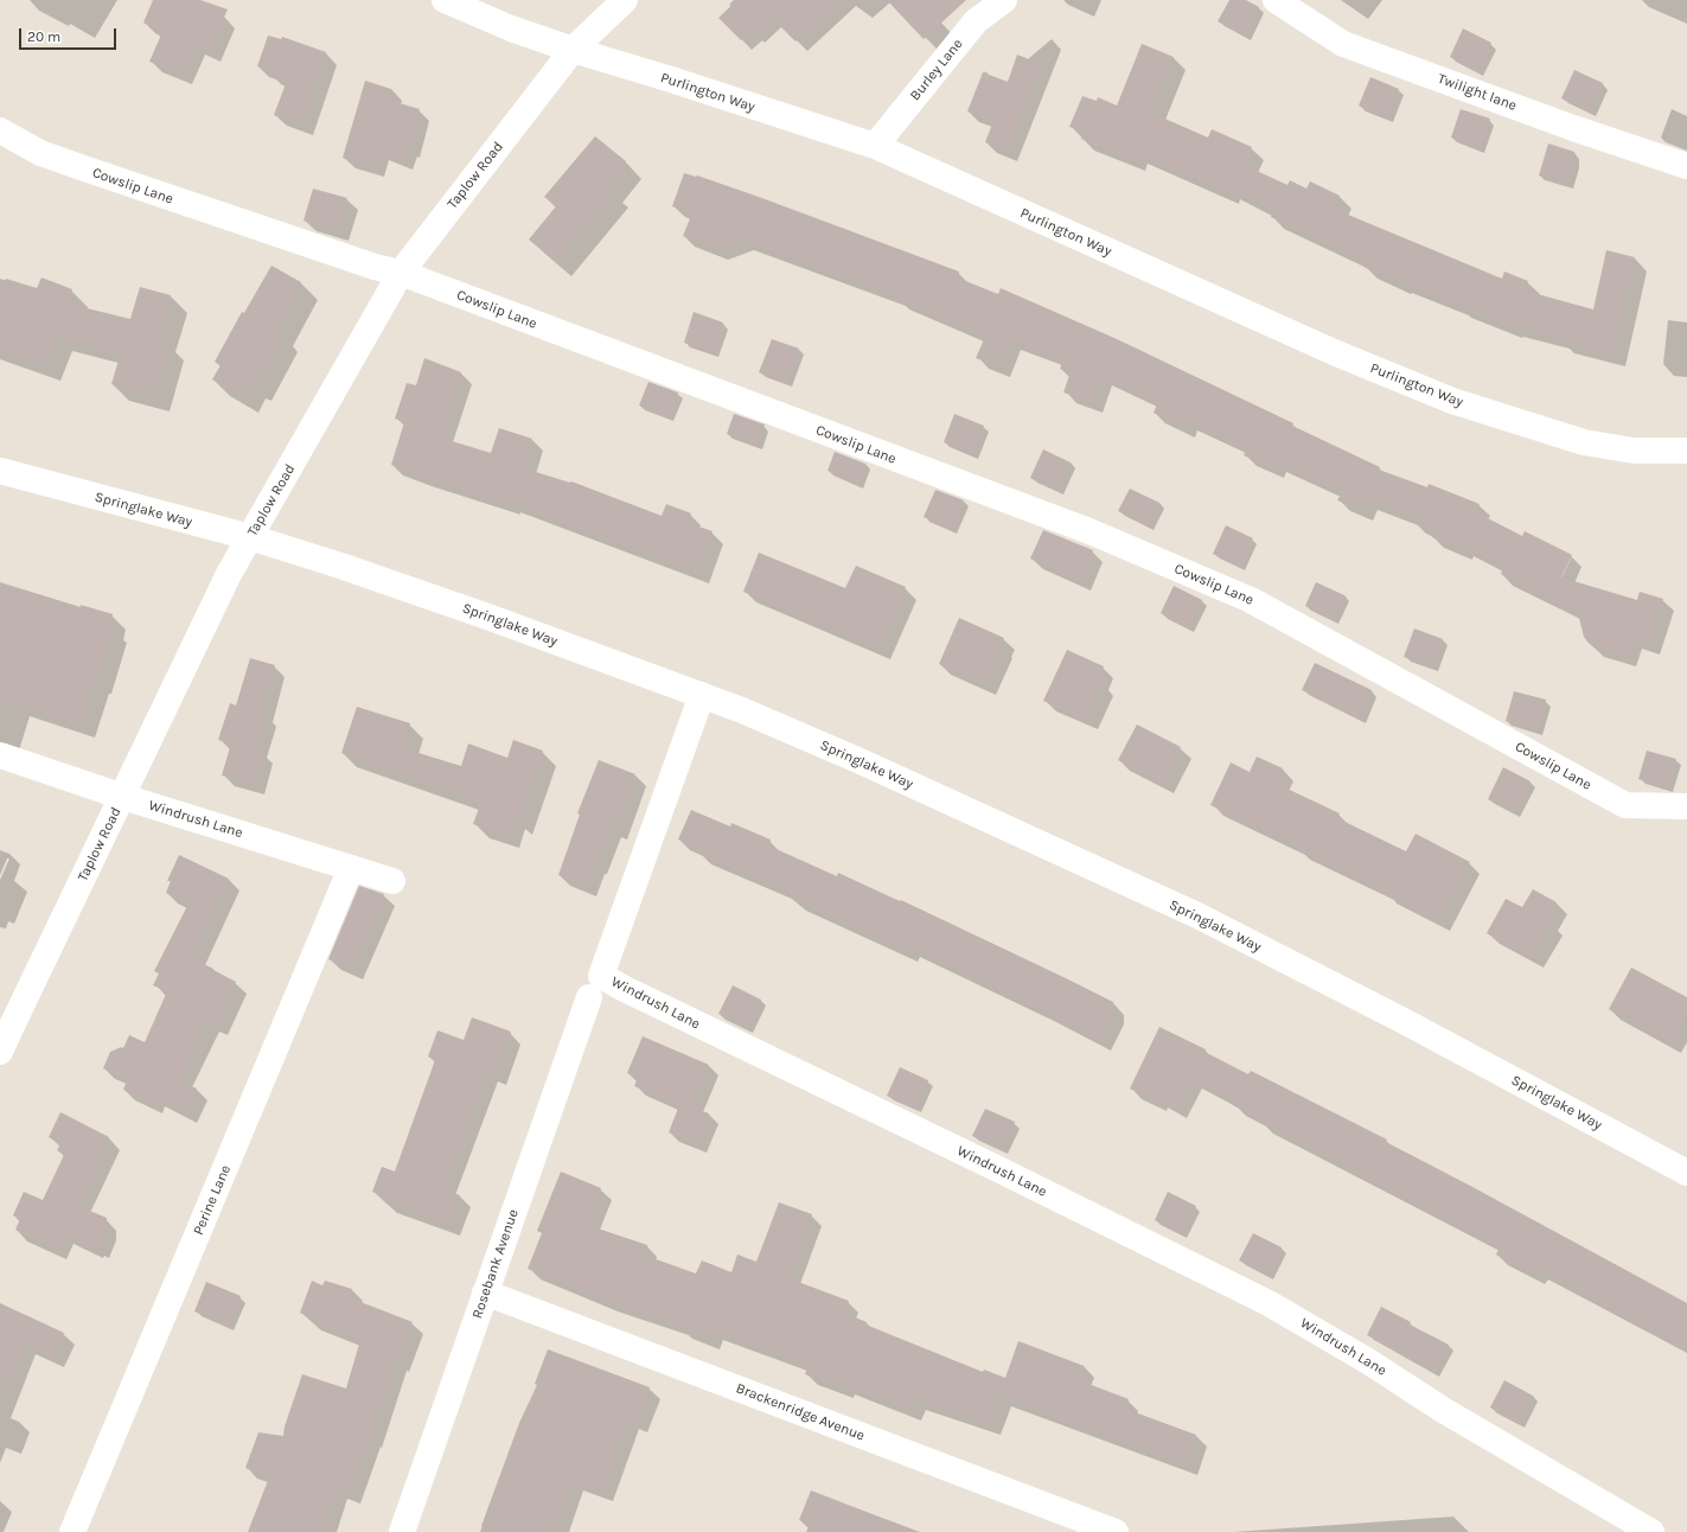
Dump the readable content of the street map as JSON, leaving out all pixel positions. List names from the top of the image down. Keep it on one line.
{"streets":{"street":["Burley Lane","Purlington Way","Twilight lane","Taplow Road","Cowslip Lane","Springlake Way","Windrush Lane","Perine Lane","Rosebank Avenue","Brackenridge Avenue"]},"crossings":[["Burley Lane","Purlington Way"],["Purlington Way","Taplow Road"],["Taplow Road","Cowslip Lane"],["Taplow Road","Springlake Way"],["Taplow Road","Windrush Lane"],["Springlake Way","Windrush Lane"],["Windrush Lane","Perine Lane"],["Rosebank Avenue","Brackenridge Avenue"]],"scale_bar":"20 m"}
